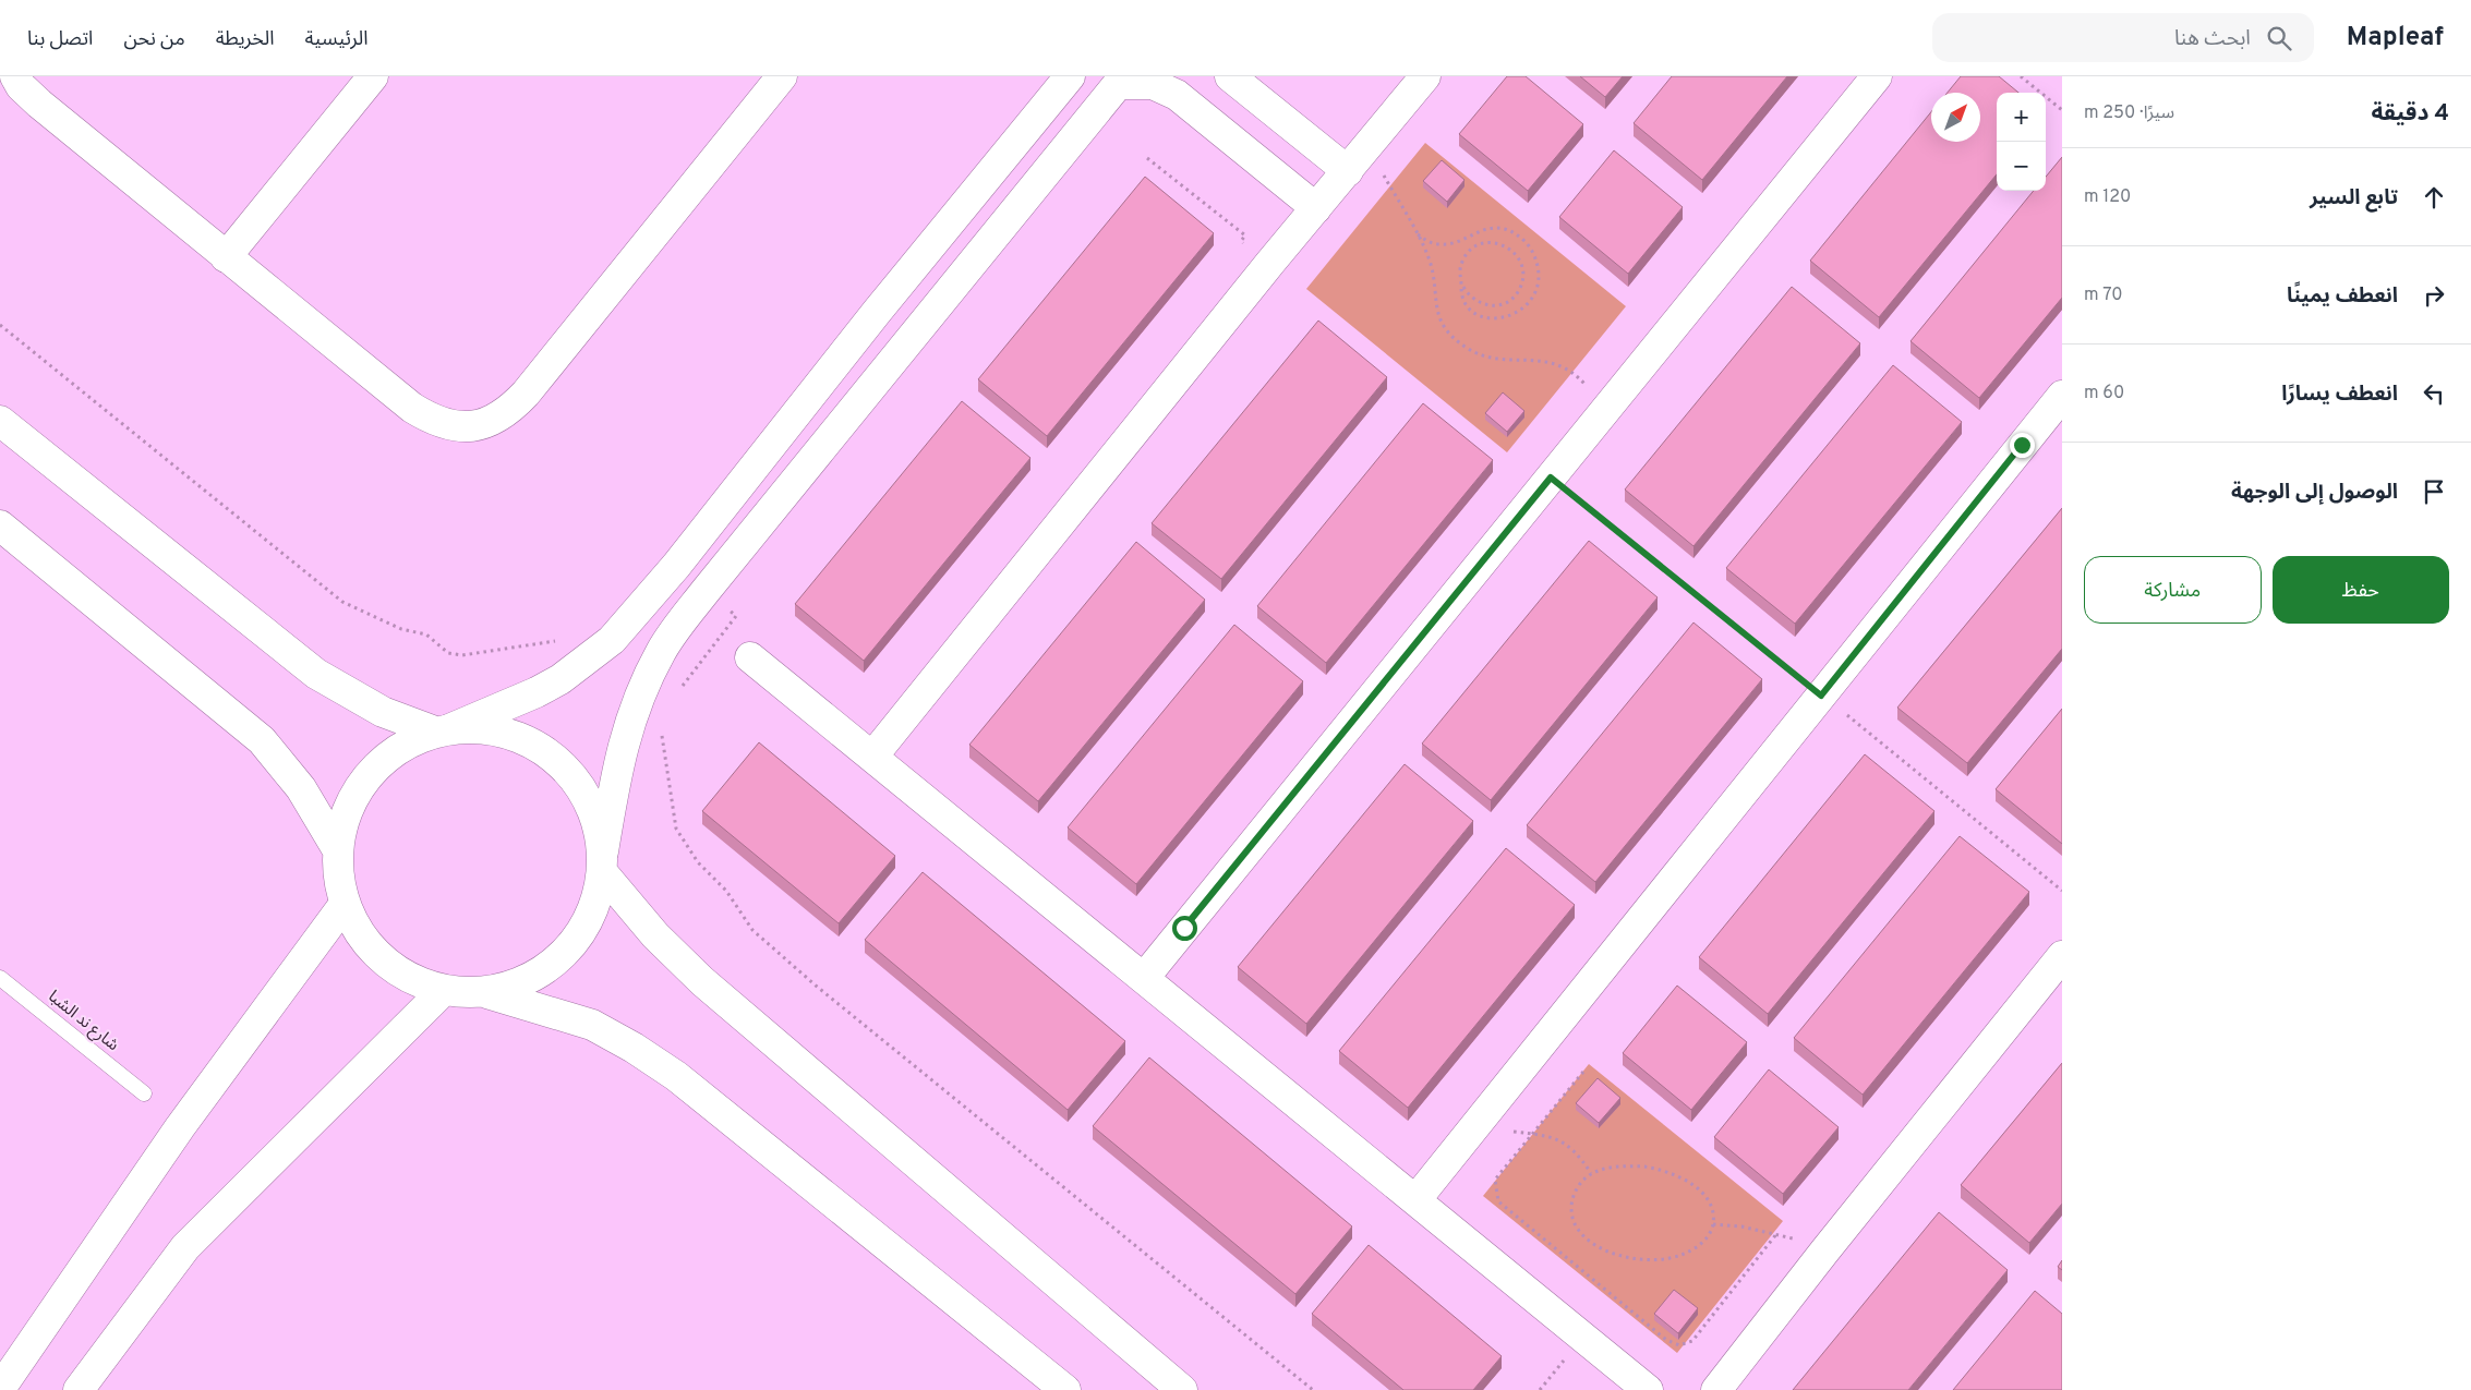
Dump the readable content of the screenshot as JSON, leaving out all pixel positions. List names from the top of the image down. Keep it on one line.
{"streets":{"lane":["شارع ند الشبا"]},"north":"top right","page":{"header":"Mapleaf","search":"ابحث هنا","nav":["الرئيسية","الخريطة","من نحن","اتصل بنا"],"heading":["4 دقيقة","سيرًا · 250 m"],"map_buttons":["+","−"],"list":[["تابع السير","120 m"],["انعطف يمينًا","70 m"],["انعطف يسارًا","60 m"],"الوصول إلى الوجهة"],"buttons":["حفظ","مشاركة"]}}
